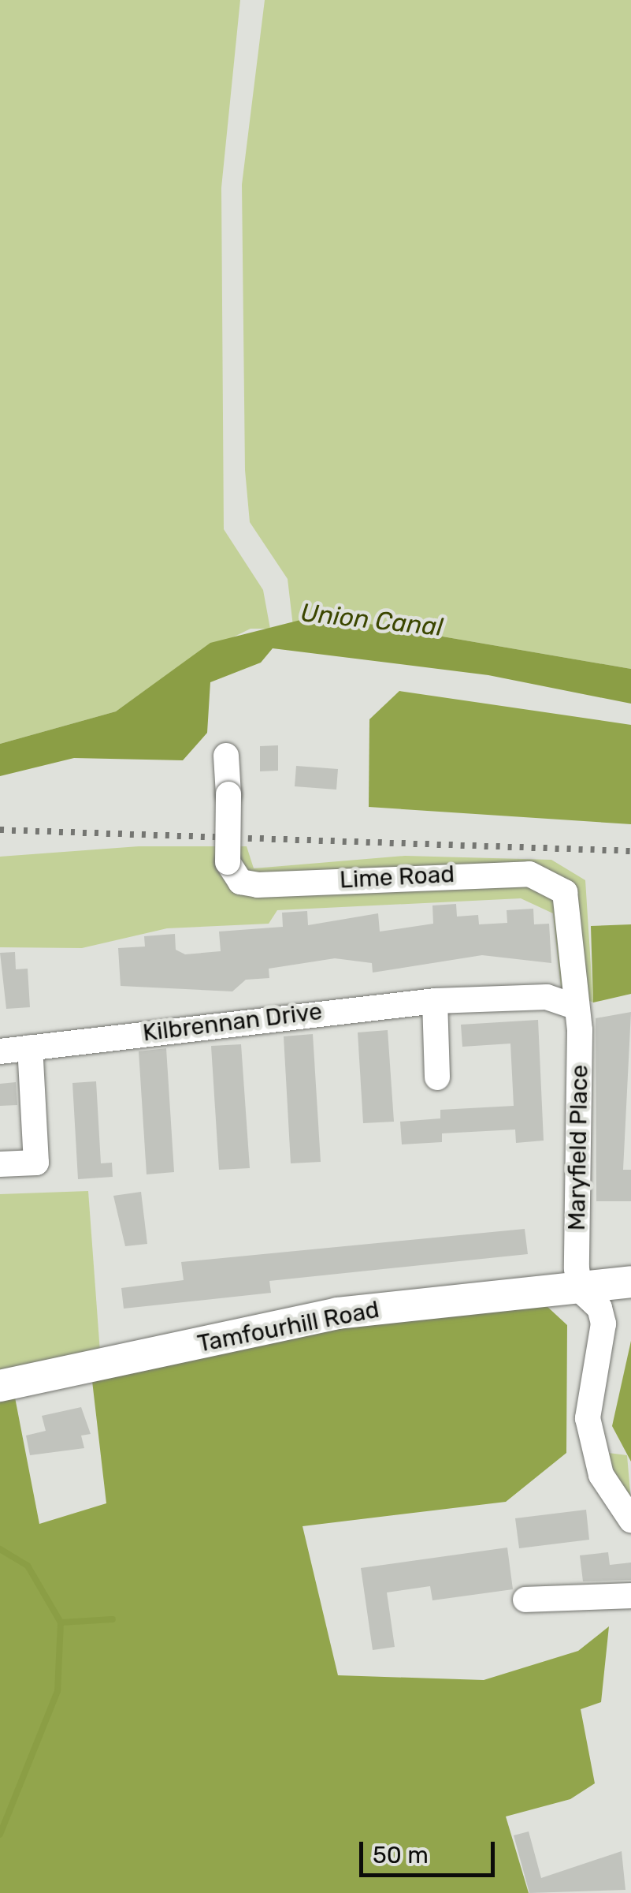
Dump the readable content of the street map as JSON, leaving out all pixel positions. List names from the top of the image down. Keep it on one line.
{"streets":{"main road":["Tamfourhill Road"],"street":["Lime Road","Kilbrennan Drive","Maryfield Place"]},"crossings":[["Lime Road","Kilbrennan Drive"],["Lime Road","Maryfield Place"],["Kilbrennan Drive","Maryfield Place"],["Maryfield Place","Tamfourhill Road"]],"water":["Union Canal"],"scale_bar":"50 m"}
